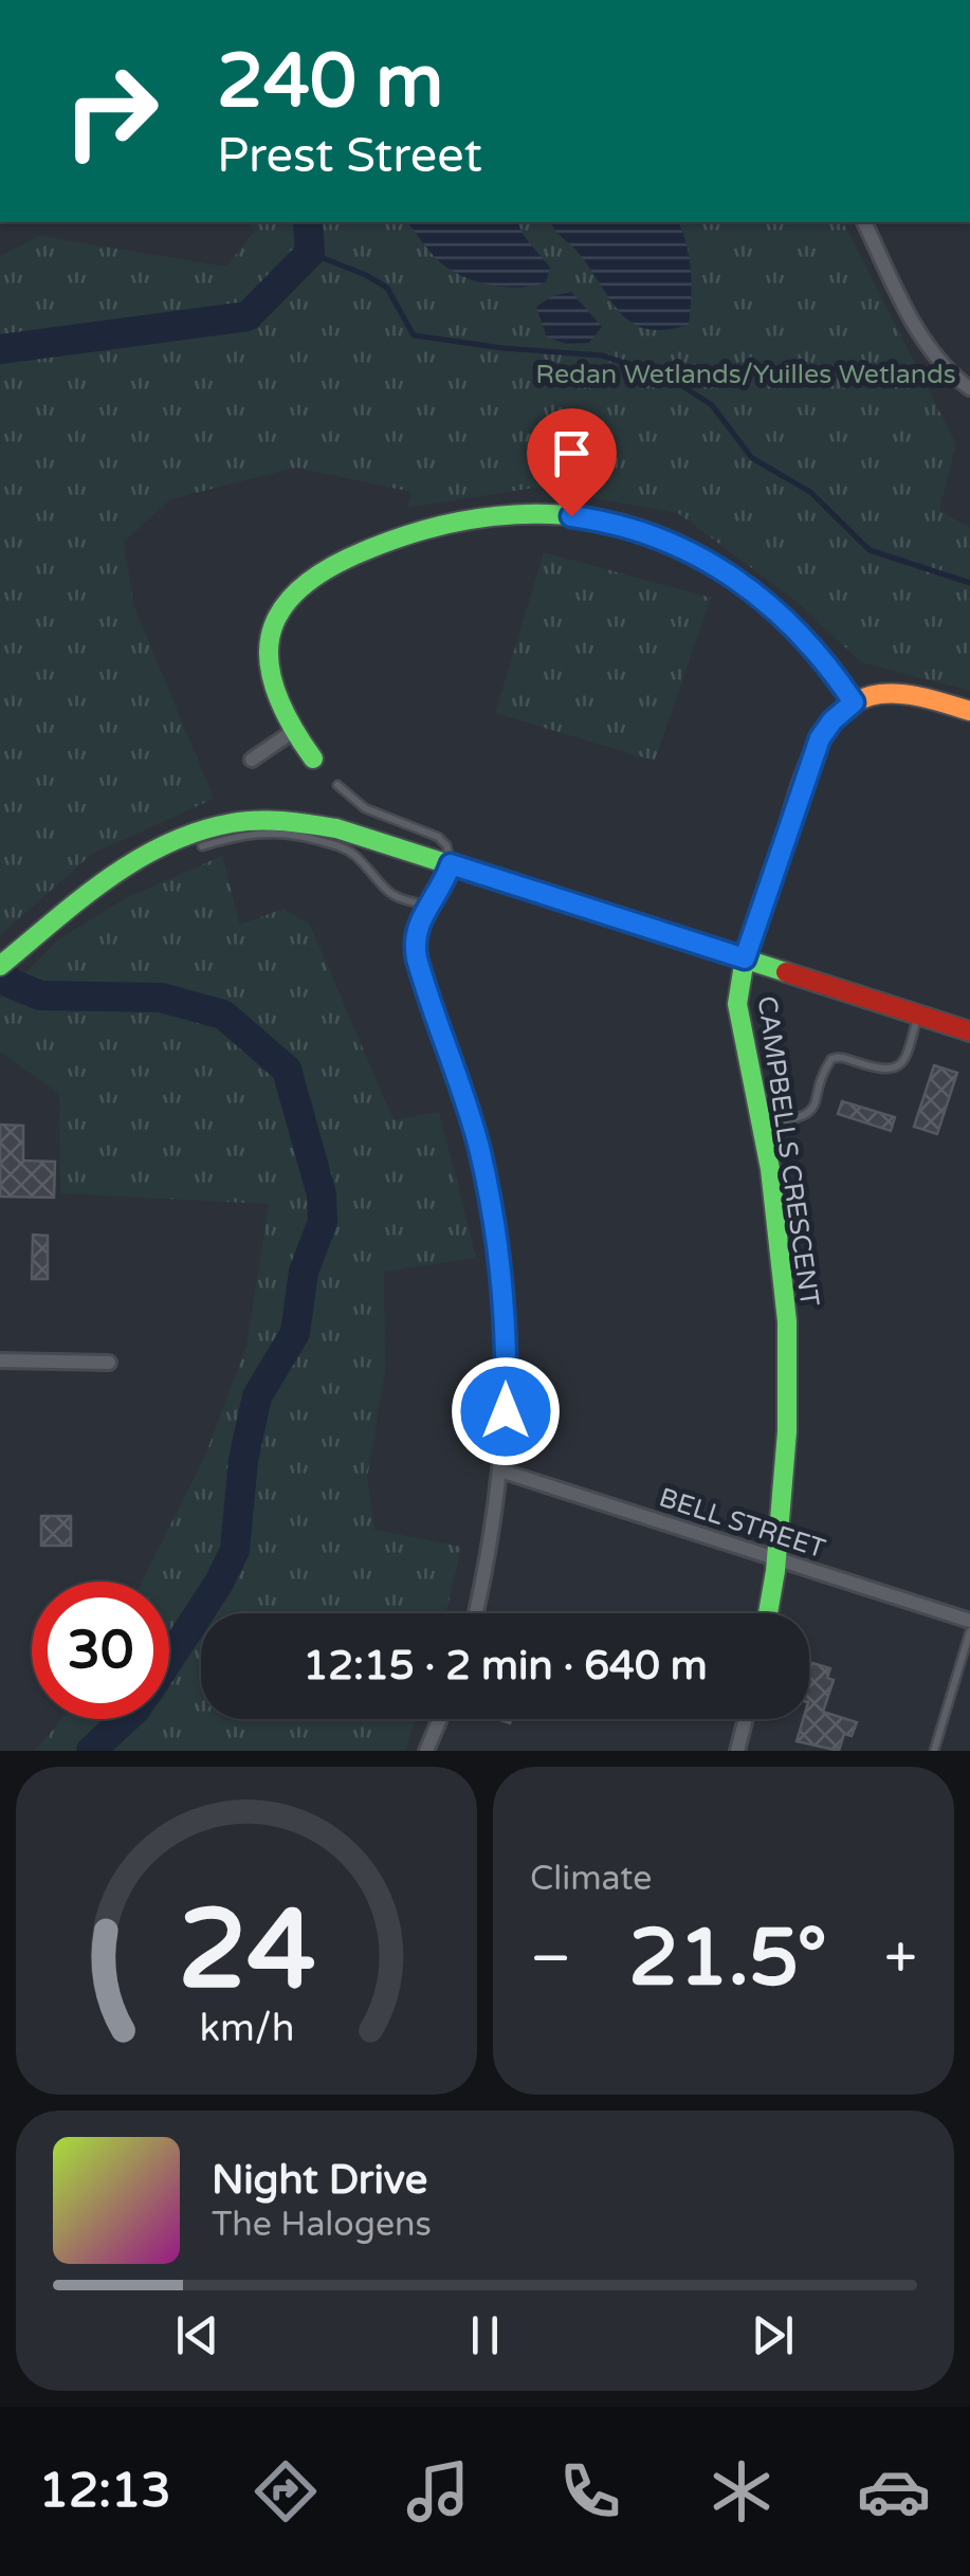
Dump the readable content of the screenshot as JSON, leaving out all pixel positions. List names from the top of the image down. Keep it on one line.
{"streets":{"street":["CAMPBELLS CRESCENT","BELL STREET"]},"crossings":[["CAMPBELLS CRESCENT","BELL STREET"]],"parks":["Redan Wetlands/Yuilles Wetlands"],"page":{"turn":["240 m","Prest Street"],"limit":"30","trip":"12:15 · 2 min · 640 m","tile":"Climate","heat":["−","21.5°","+"],"song":["Night Drive","The Halogens"],"tabs":"12:13","gauge":["24","km/h"]}}
